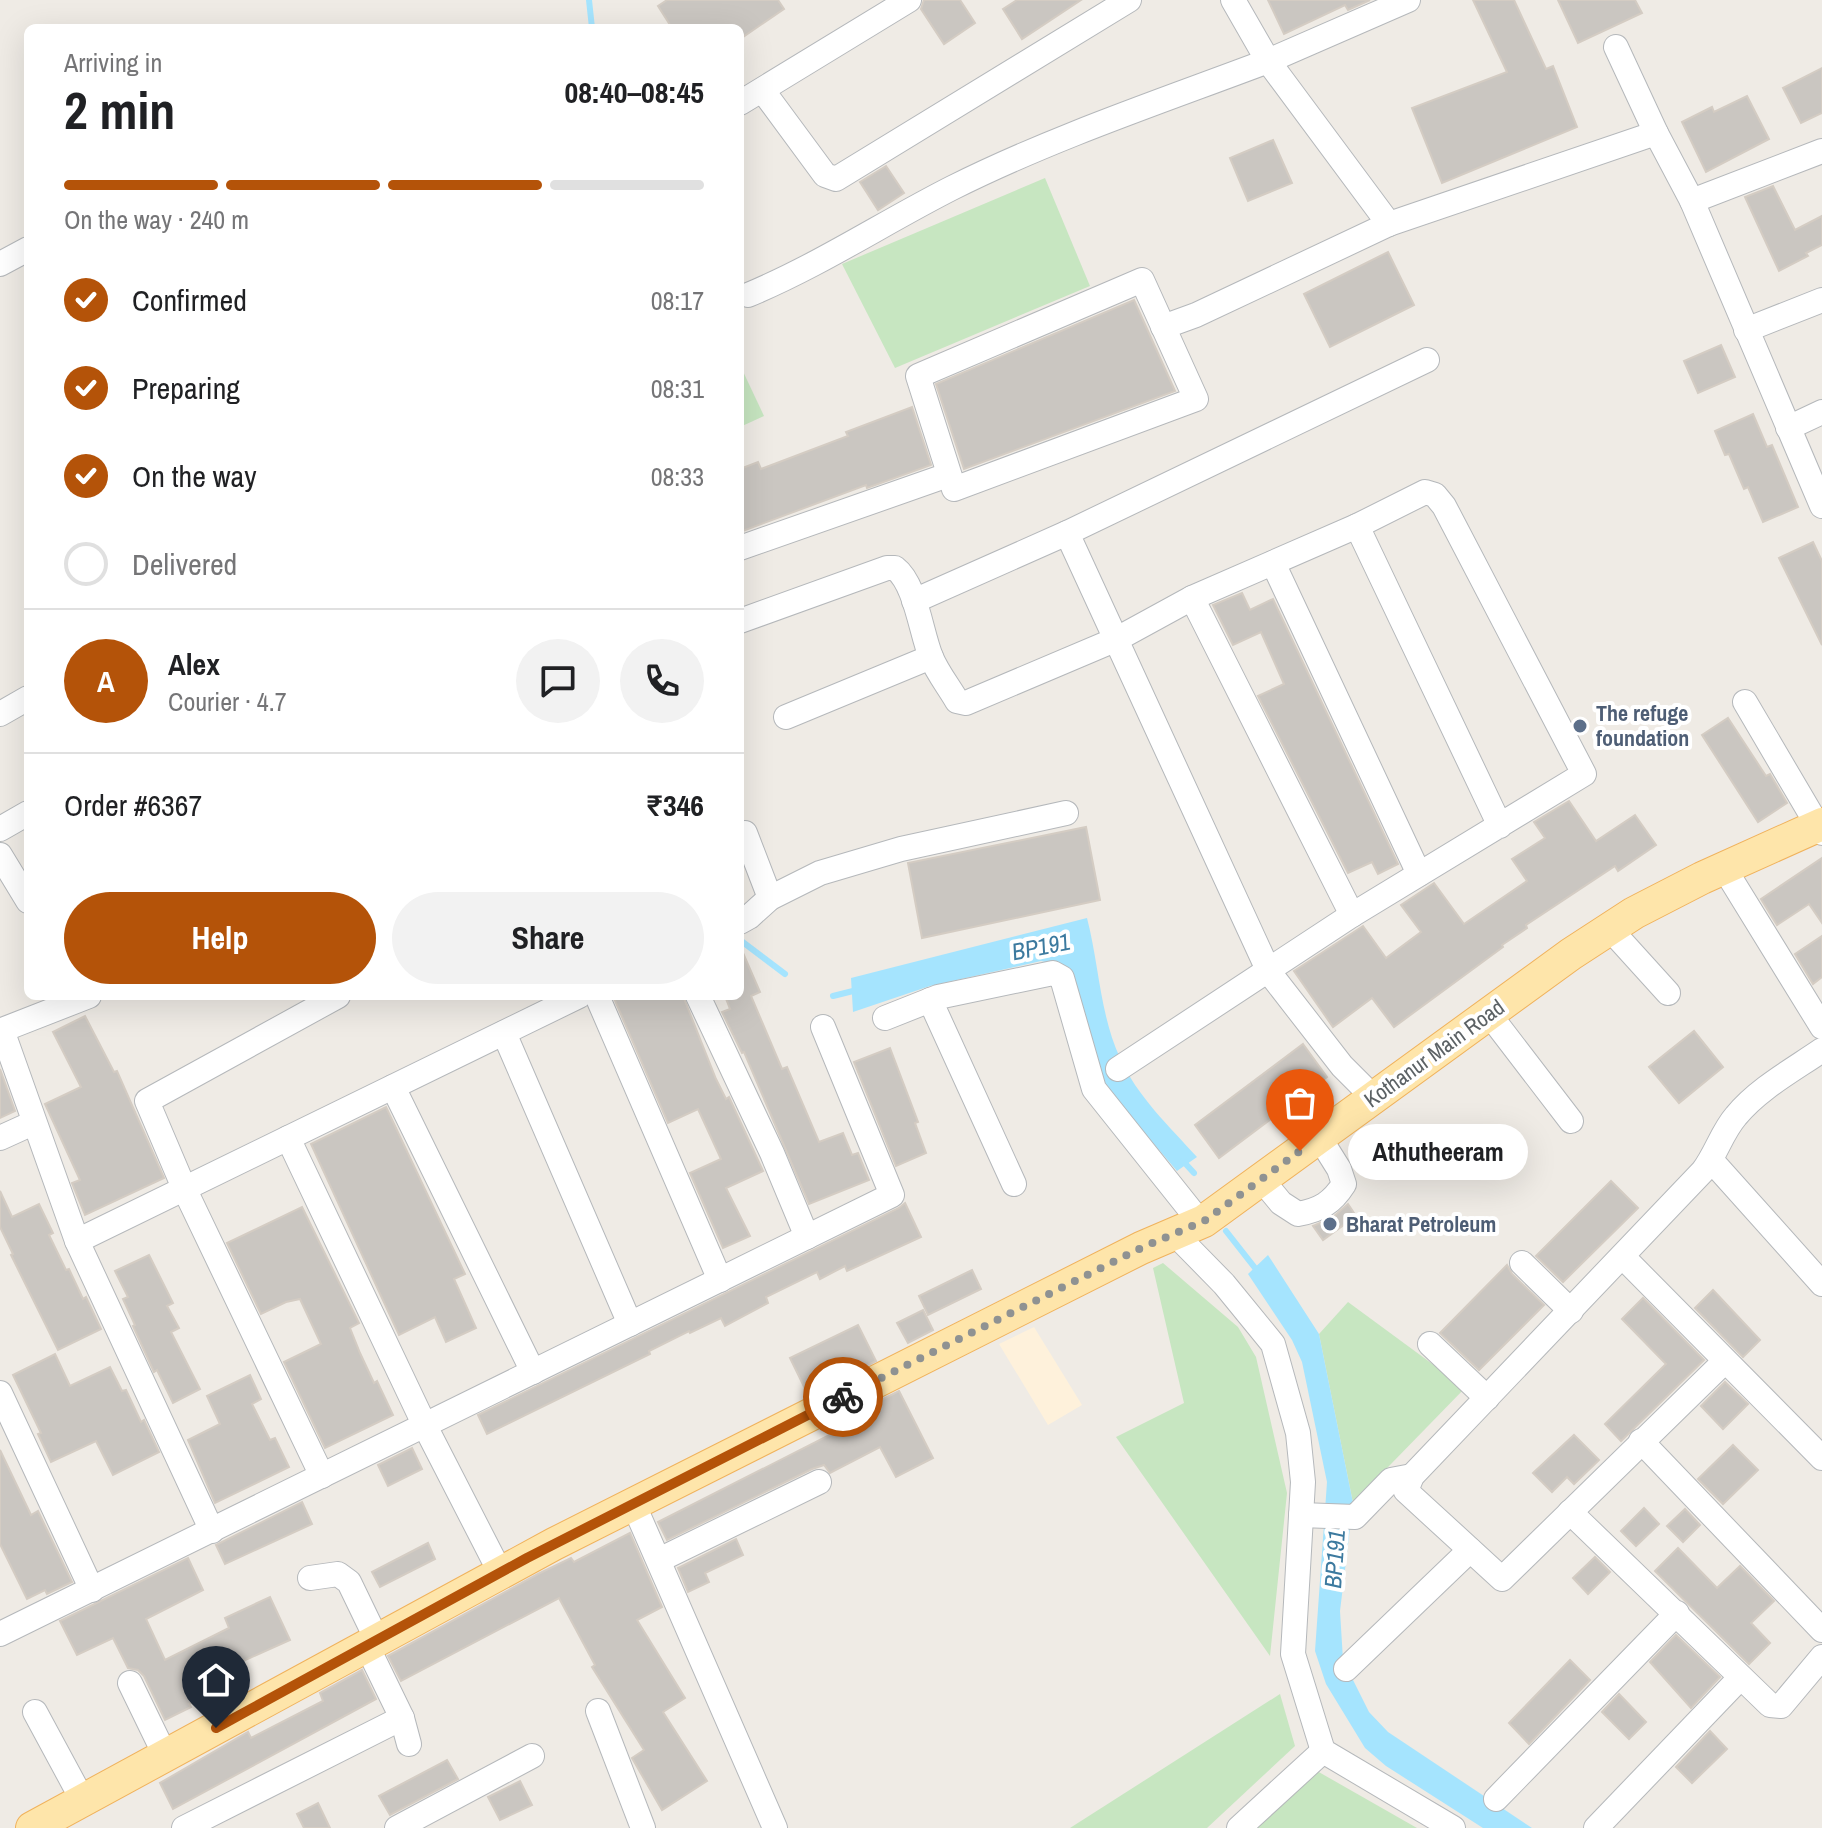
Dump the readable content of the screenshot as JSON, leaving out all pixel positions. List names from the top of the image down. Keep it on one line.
{"streets":{"main road":["Kothanur Main Road"]},"water":["BP191"],"places":["The refuge foundation","Athutheeram","Bharat Petroleum"],"page":{"heading":["2 min","Arriving in","08:40–08:45"],"panel":["Alex","Courier · 4.7","Order #6367","₹346"],"bar":"On the way · 240 m","list":[["Confirmed","08:17"],["Preparing","08:31"],["On the way","08:33"],"Delivered"],"round":"A","buttons":["Help","Share"],"bubble":"Athutheeram"}}
